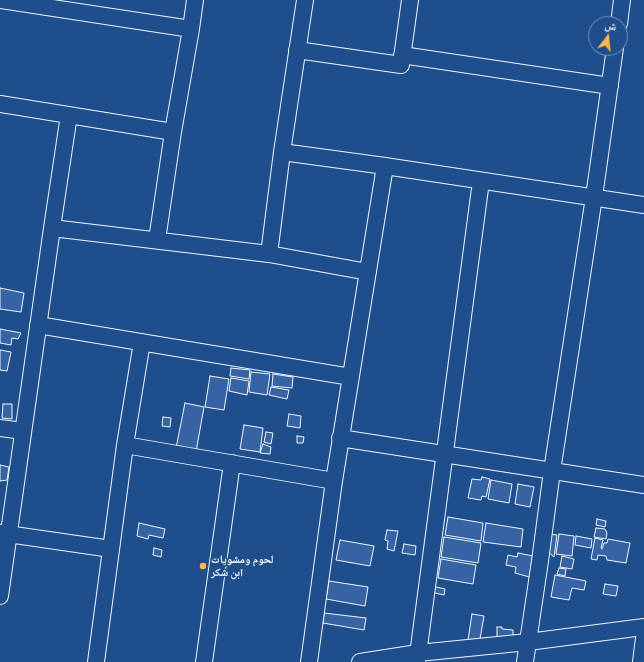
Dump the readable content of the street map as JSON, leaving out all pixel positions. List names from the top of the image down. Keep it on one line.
{"places":["لحوم ومشويات ابن شكر"],"north":"top"}
